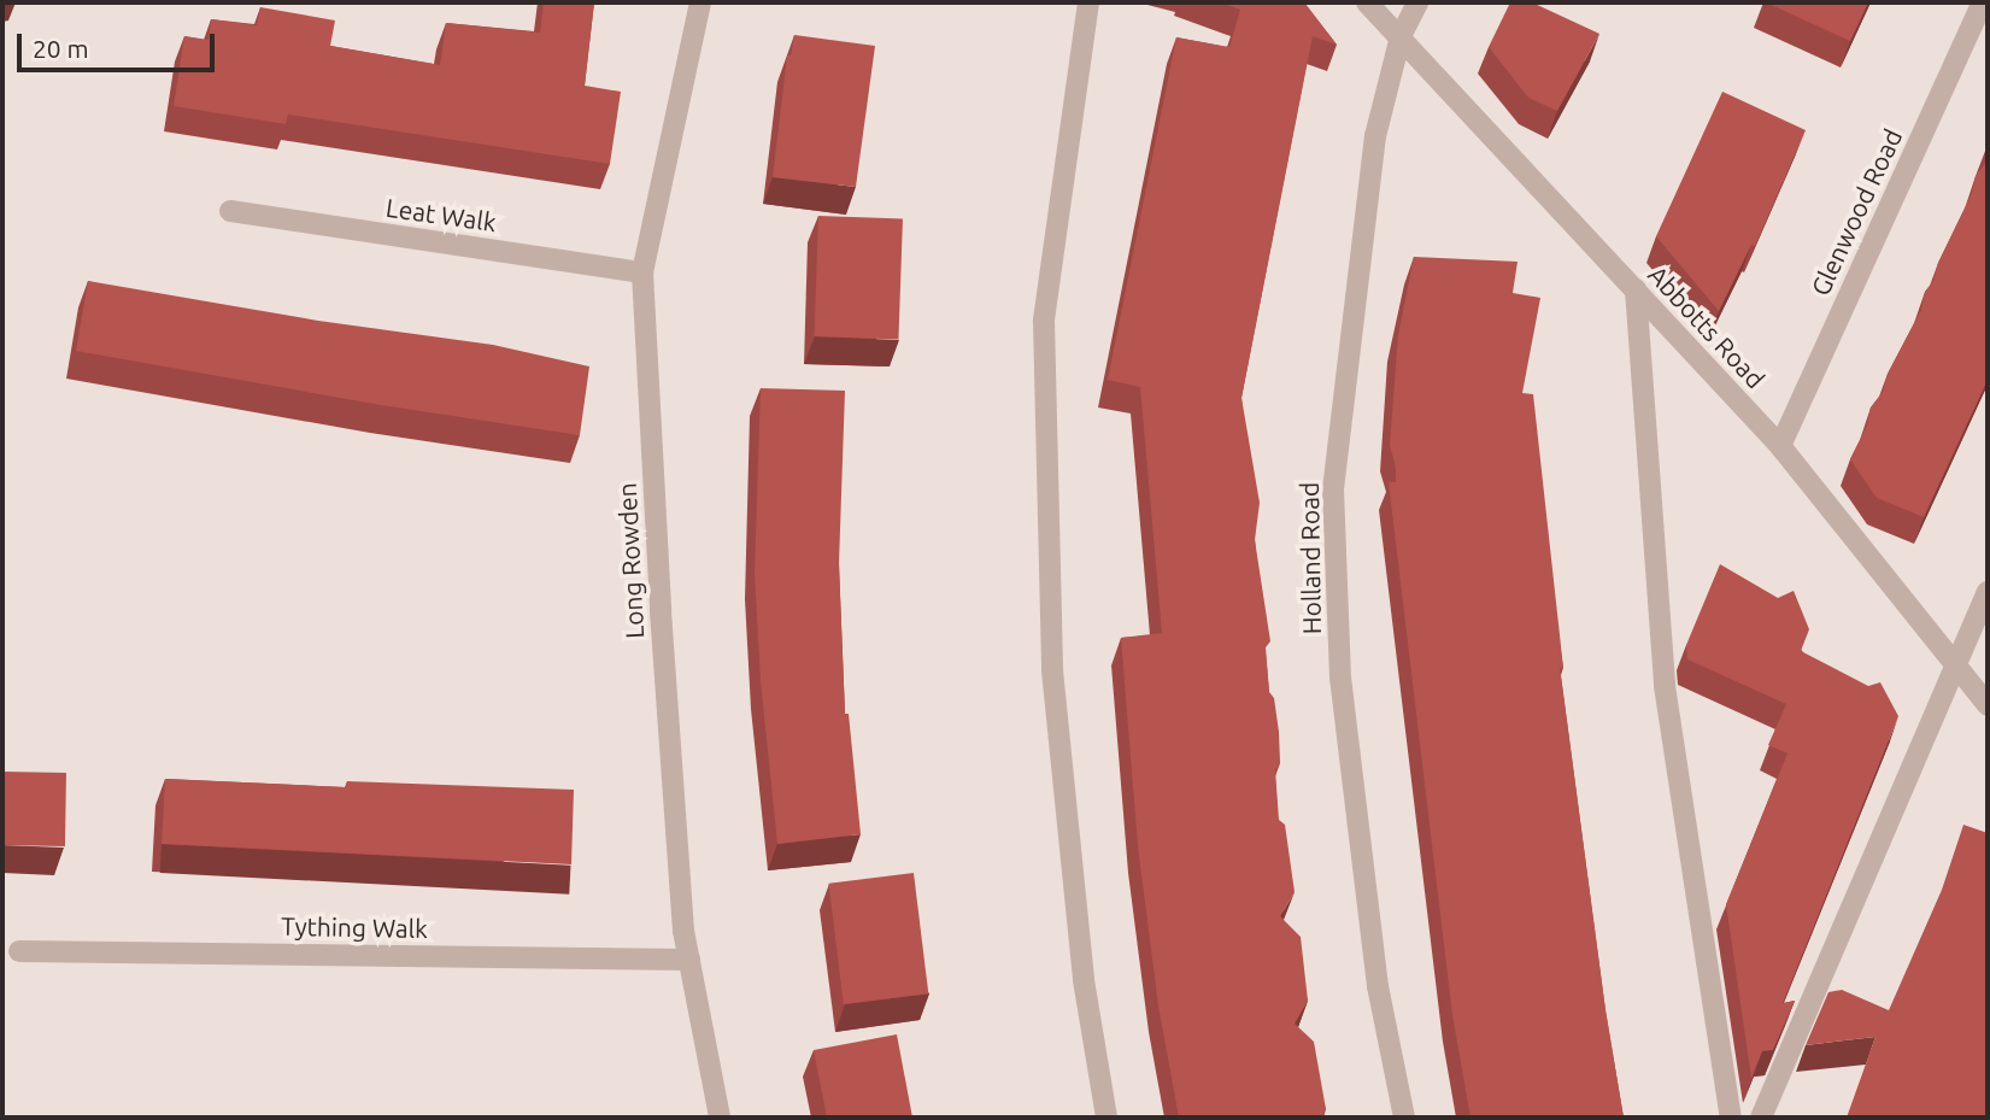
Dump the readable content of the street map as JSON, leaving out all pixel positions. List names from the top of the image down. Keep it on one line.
{"streets":{"street":["Glenwood Road","Leat Walk","Abbotts Road","Holland Road","Long Rowden","Tything Walk"]},"crossings":[["Glenwood Road","Abbotts Road"],["Leat Walk","Long Rowden"],["Abbotts Road","Holland Road"],["Long Rowden","Tything Walk"]],"scale_bar":"20 m"}
